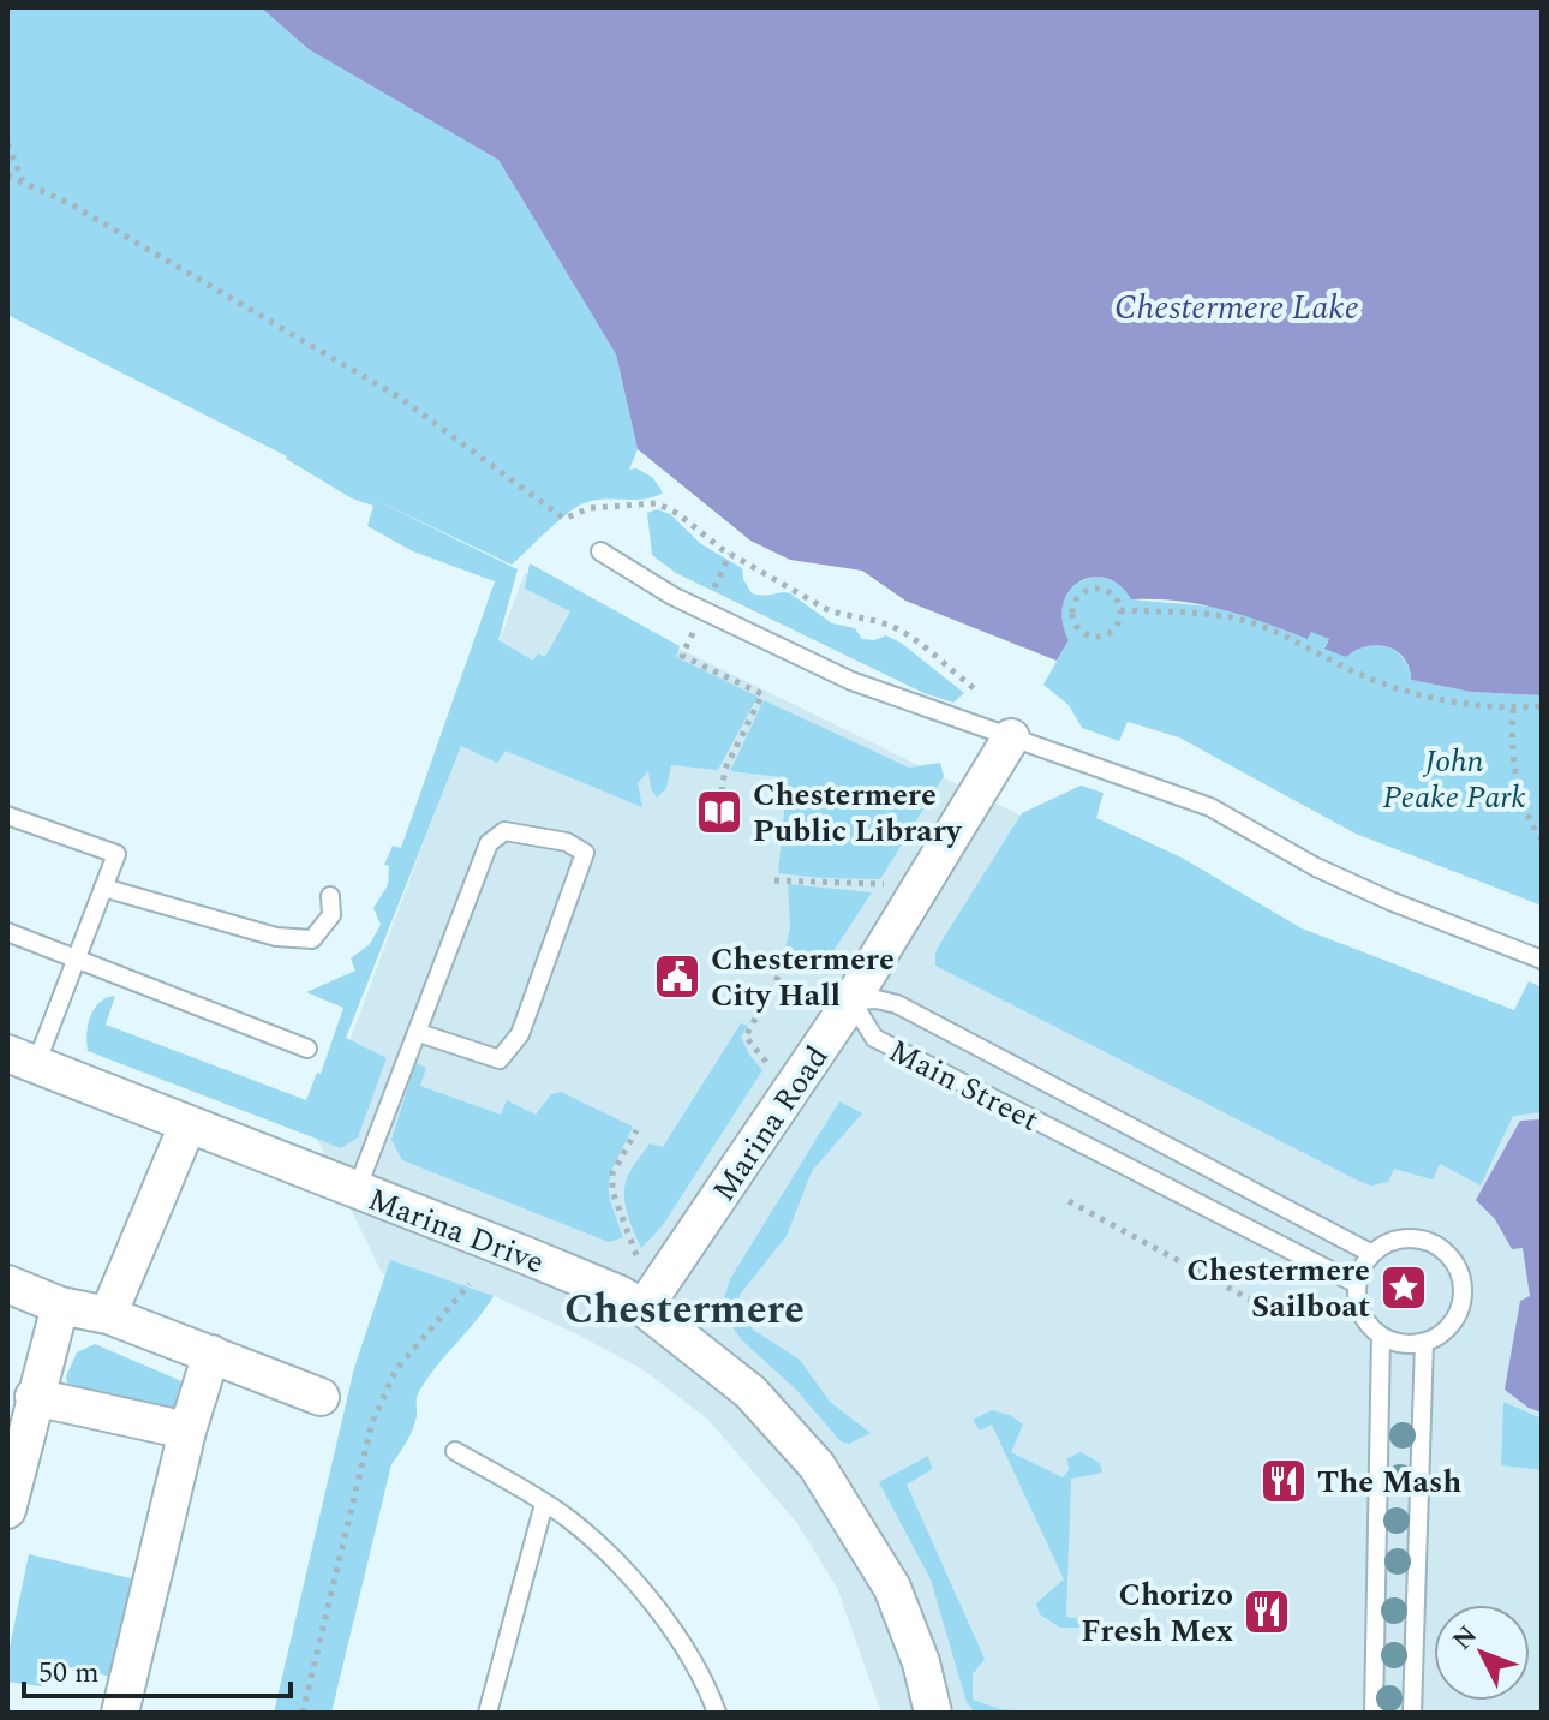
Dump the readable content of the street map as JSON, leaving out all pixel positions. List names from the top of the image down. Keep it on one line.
{"streets":{"street":["Marina Road","Marina Drive"],"lane":["Main Street"]},"crossings":[["Main Street","Marina Road"],["Marina Road","Marina Drive"]],"districts":["Chestermere"],"water":["Chestermere Lake"],"parks":["John Peake Park"],"places":{"library":["Chestermere Public Library"],"public building":["Chestermere City Hall"],"place":["Chestermere Sailboat"],"restaurant":["The Mash","Chorizo Fresh Mex"]},"scale_bar":"50 m","north":"top left"}
